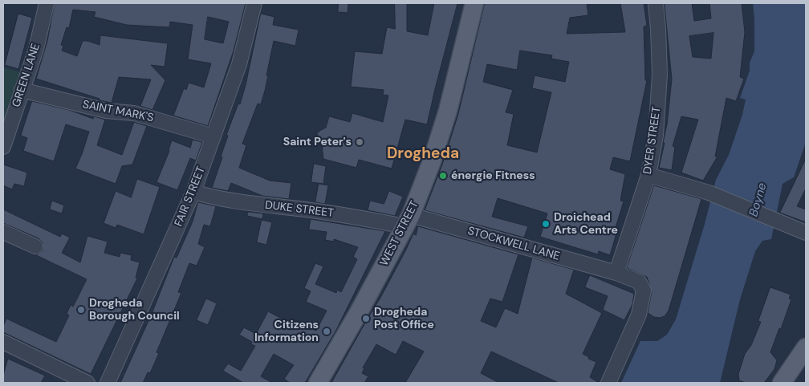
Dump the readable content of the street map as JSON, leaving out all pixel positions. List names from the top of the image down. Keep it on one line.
{"streets":{"main road":["WEST STREET"],"street":["GREEN LANE","SAINT MARK'S","DYER STREET","FAIR STREET","DUKE STREET","STOCKWELL LANE"]},"crossings":[["GREEN LANE","SAINT MARK'S"],["SAINT MARK'S","FAIR STREET"],["DYER STREET","STOCKWELL LANE"],["FAIR STREET","DUKE STREET"],["DUKE STREET","WEST STREET"],["DUKE STREET","STOCKWELL LANE"],["WEST STREET","STOCKWELL LANE"]],"districts":["Drogheda"],"water":["Boyne"],"places":["Saint Peter's","énergie Fitness","Droichead Arts Centre","Drogheda Borough Council","Drogheda Post Office","Citizens Information"]}
